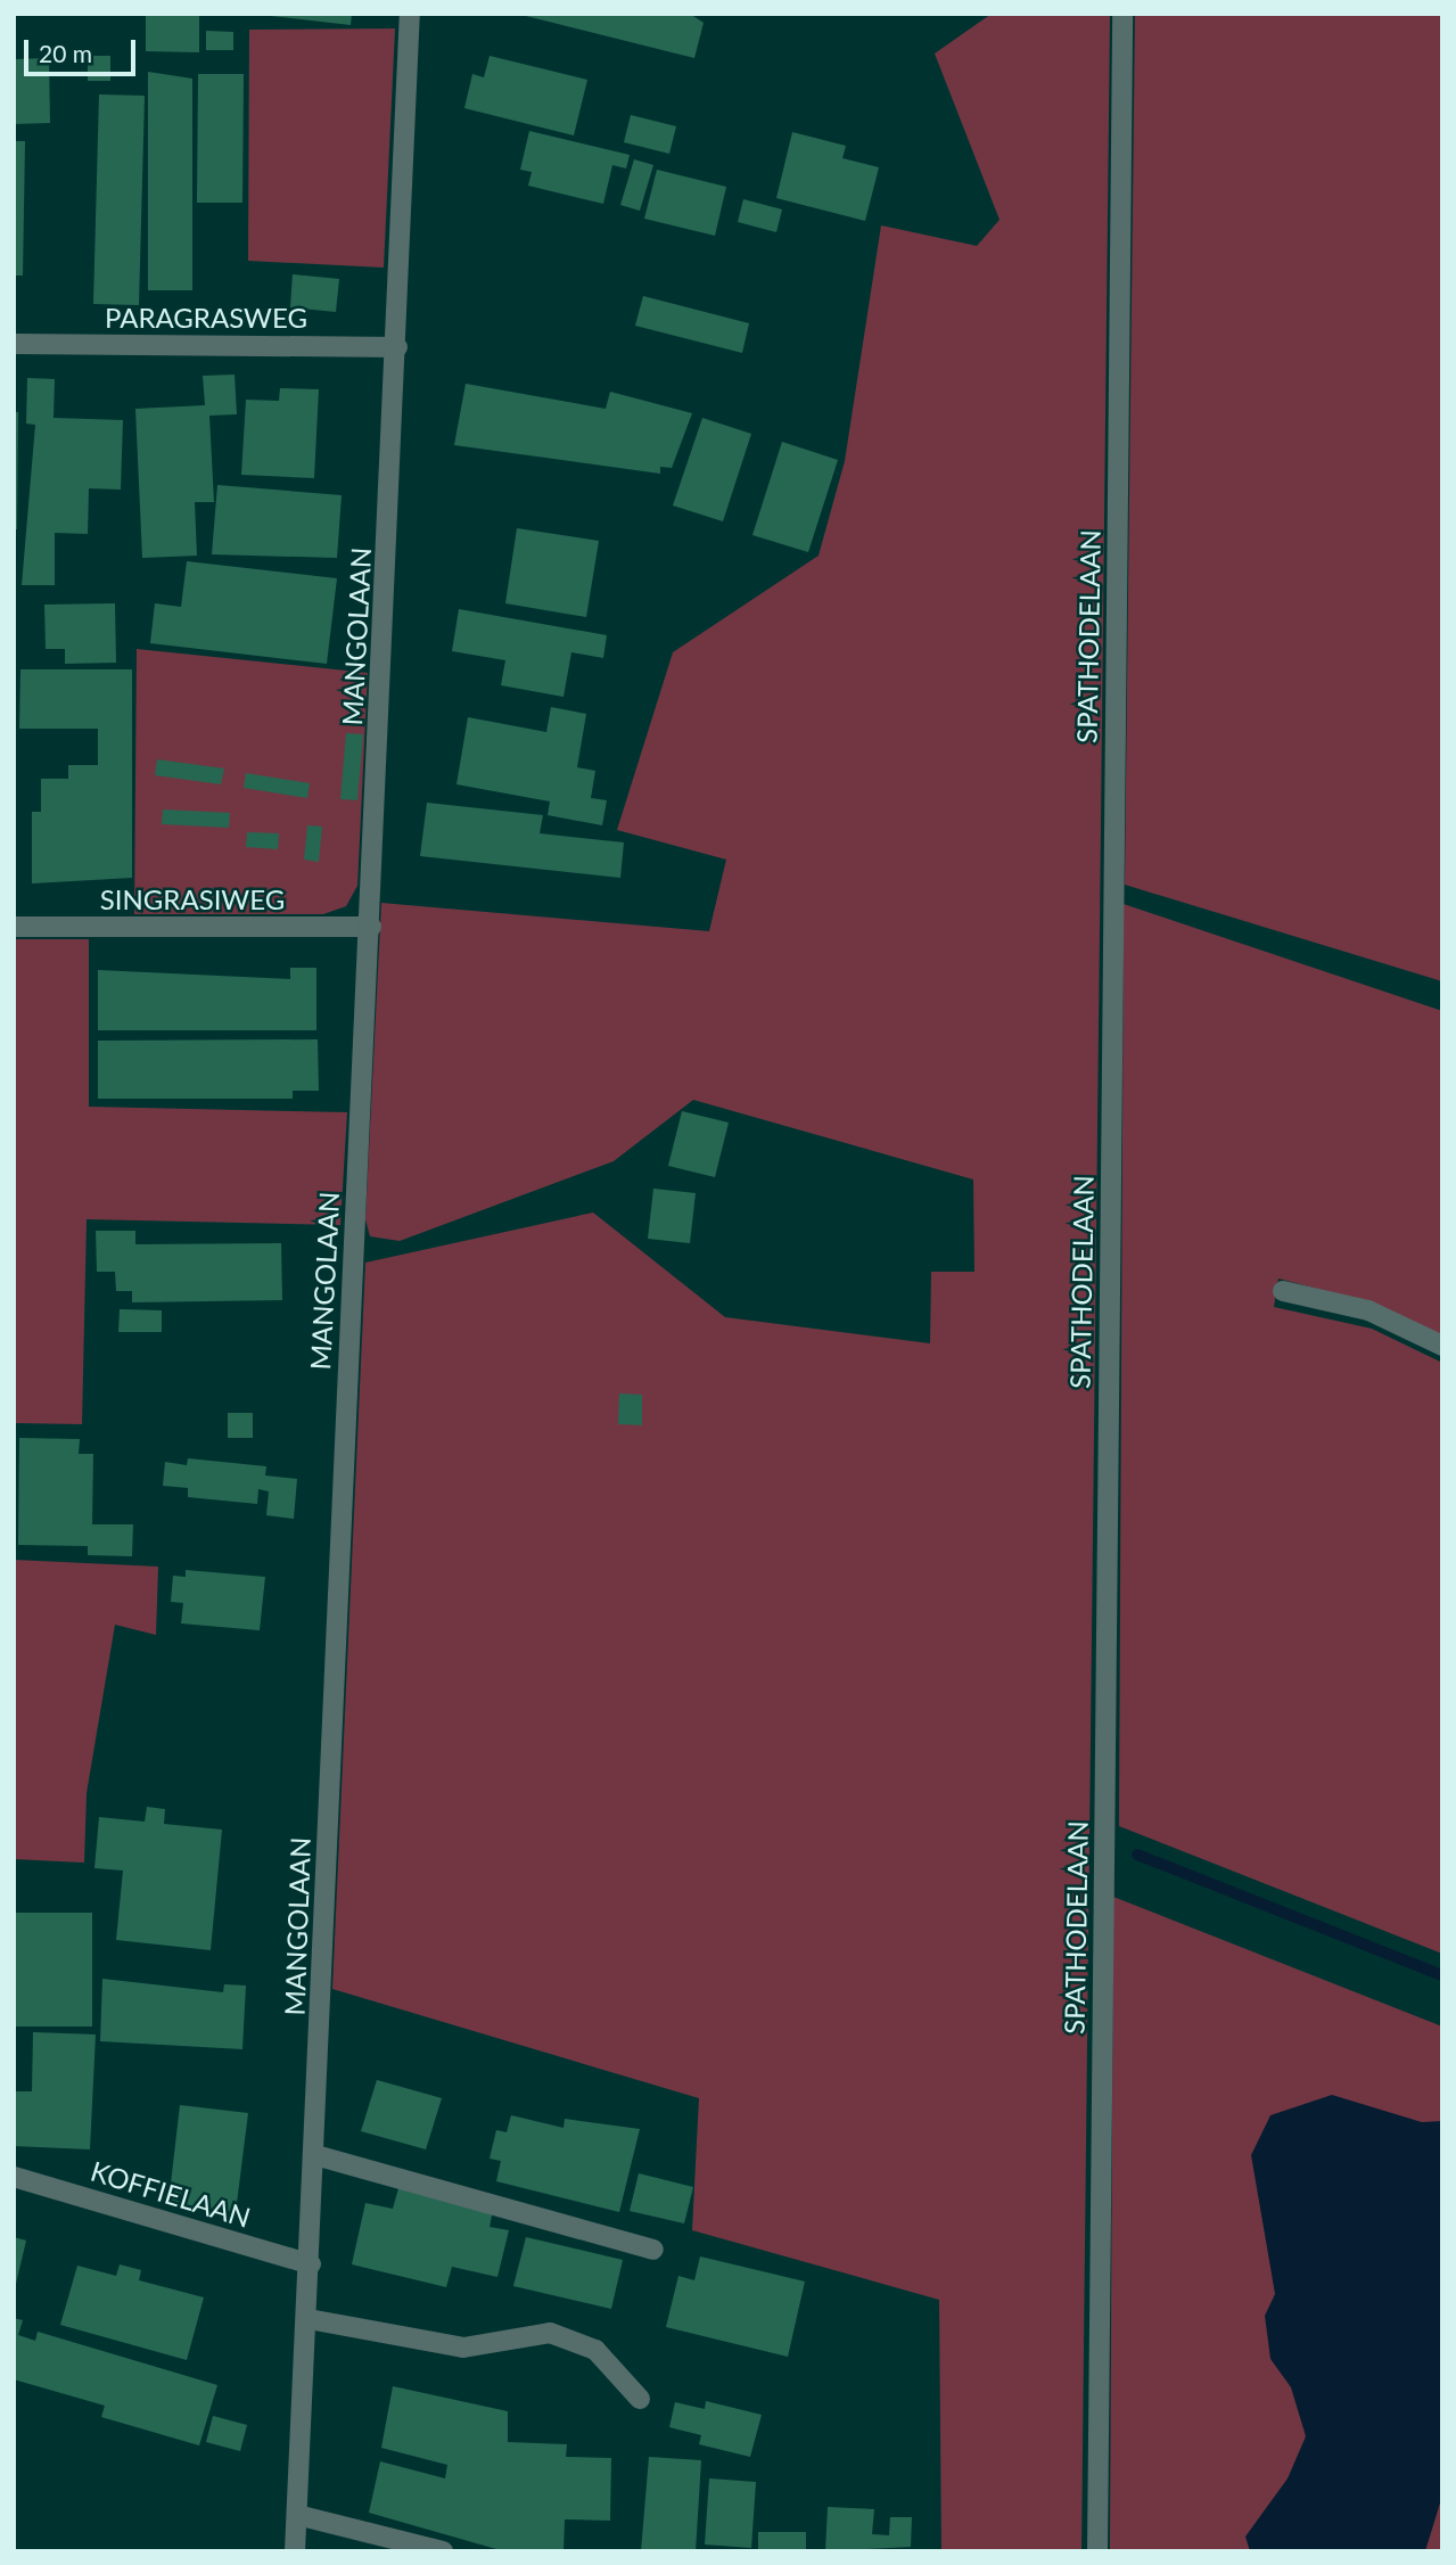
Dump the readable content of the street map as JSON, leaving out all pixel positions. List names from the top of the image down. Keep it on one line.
{"streets":{"street":["PARAGRASWEG","MANGOLAAN","SPATHODELAAN","SINGRASIWEG","KOFFIELAAN"]},"crossings":[["PARAGRASWEG","MANGOLAAN"],["MANGOLAAN","SINGRASIWEG"],["MANGOLAAN","KOFFIELAAN"]],"scale_bar":"20 m"}
